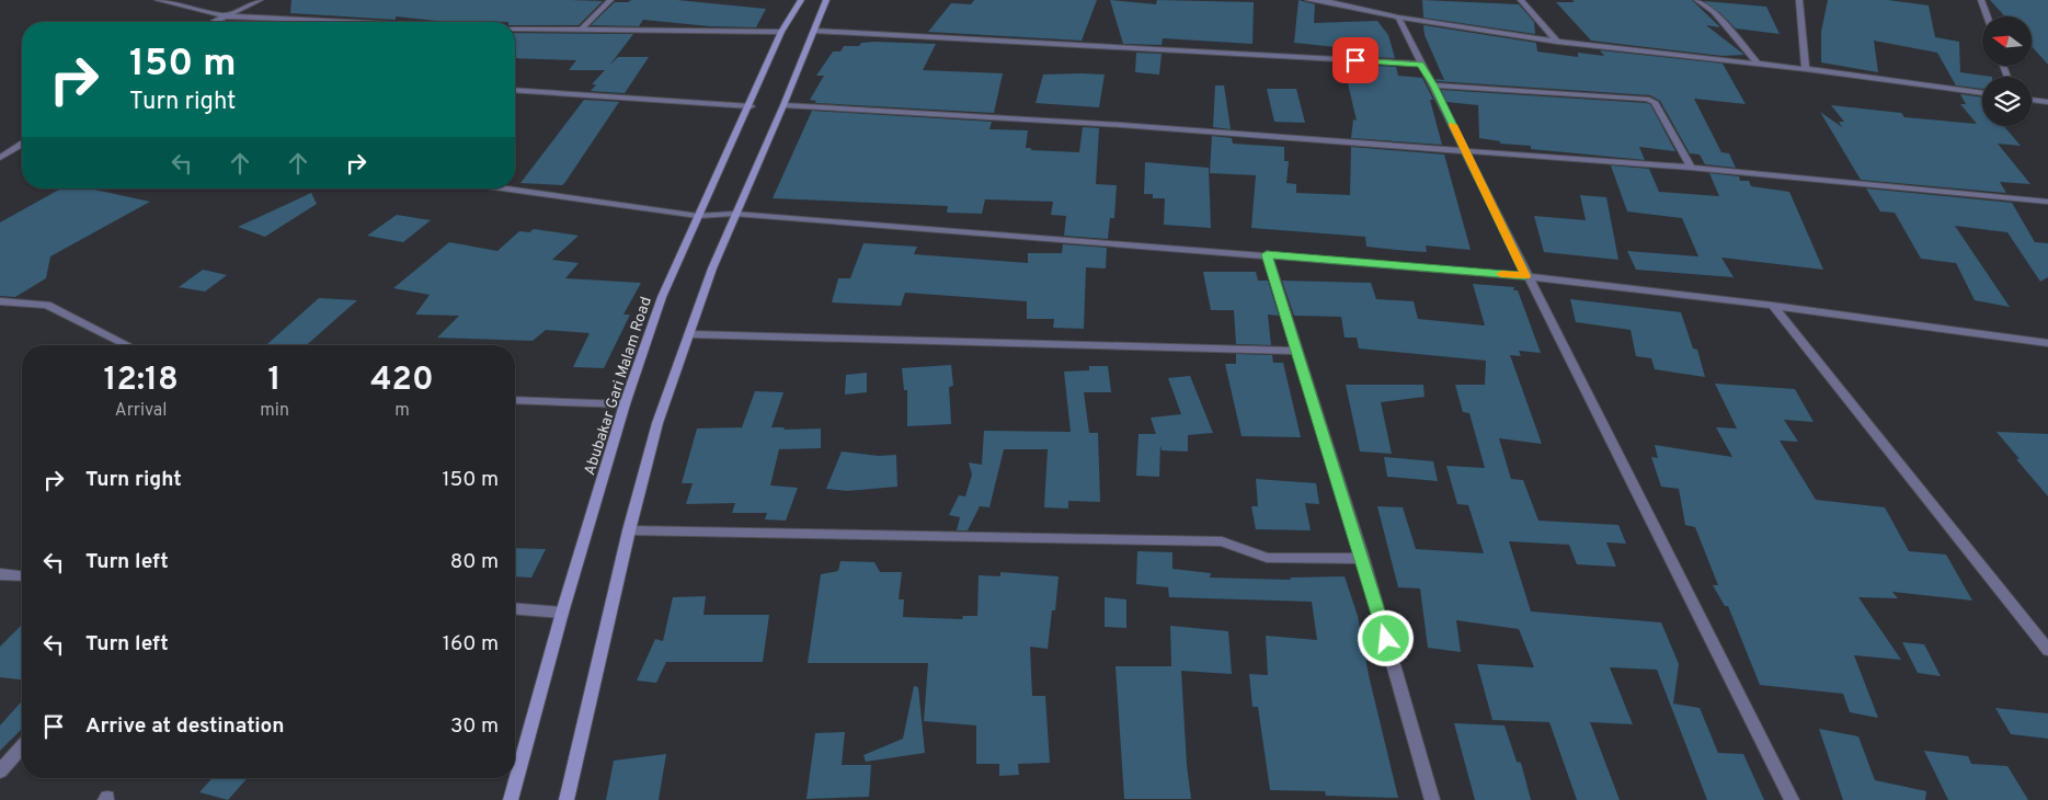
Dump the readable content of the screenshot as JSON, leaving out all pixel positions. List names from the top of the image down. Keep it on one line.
{"streets":{"street":["Abubakar Gari Malam Road"]},"north":"left","page":{"turn":["150 m","Turn right"],"eta":["12:18","Arrival","1","min","420","m"],"list":[{"name":"Turn right","value":"150 m"},{"name":"Turn left","value":"80 m"},{"name":"Turn left","value":"160 m"},{"name":"Arrive at destination","value":"30 m"}]}}
